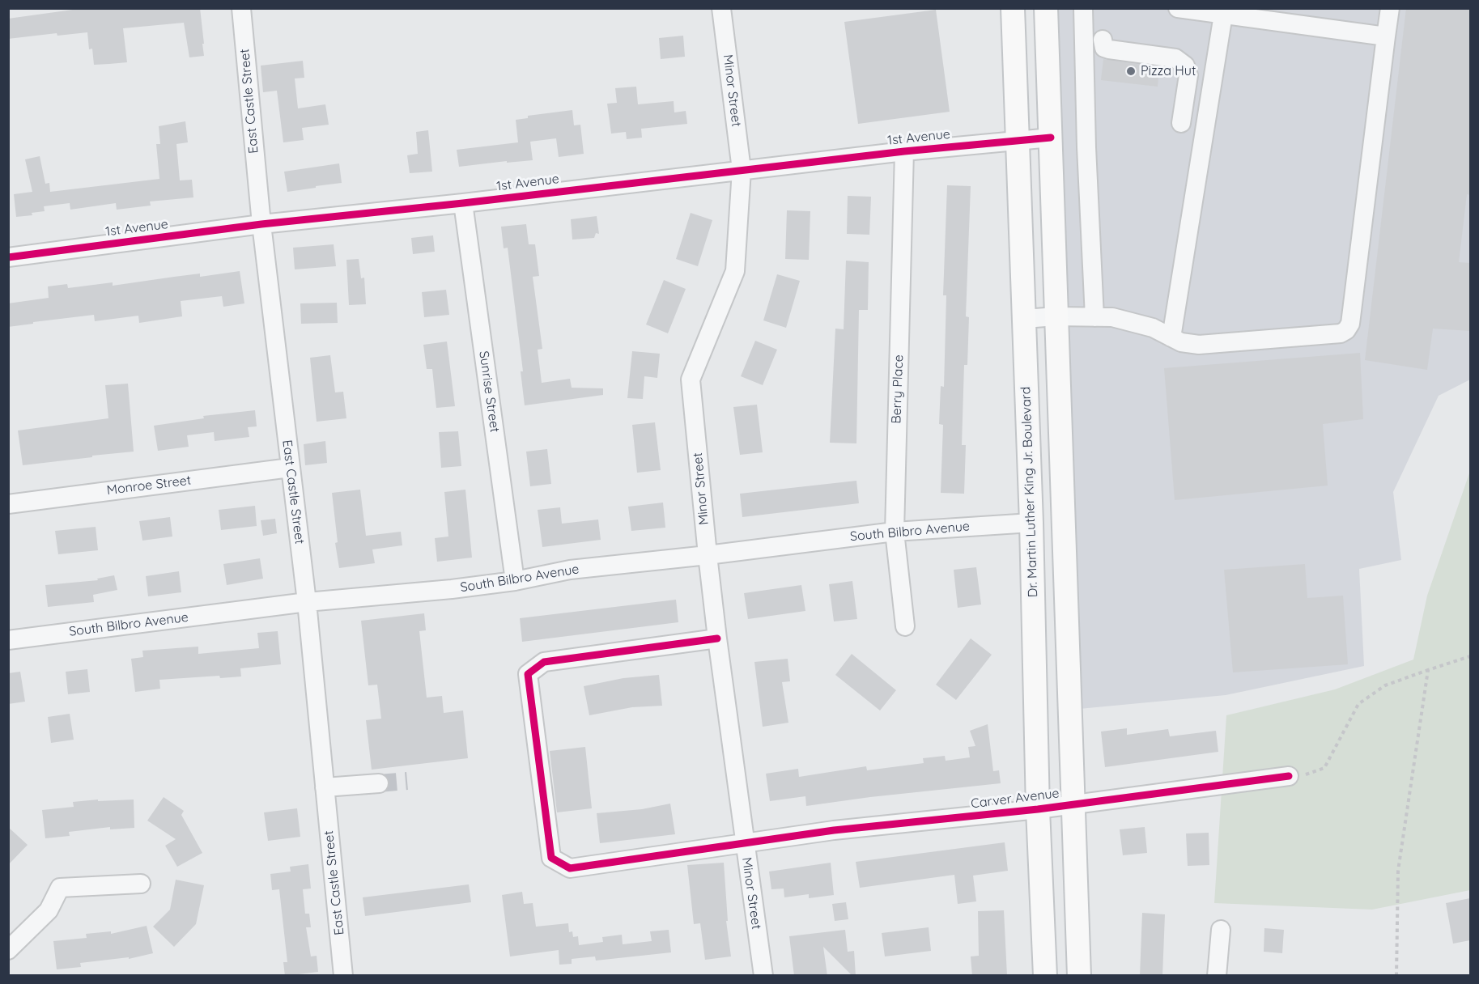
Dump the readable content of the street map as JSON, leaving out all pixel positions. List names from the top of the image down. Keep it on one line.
{"streets":{"main road":["Dr. Martin Luther King Jr. Boulevard"],"street":["Minor Street","East Castle Street","1st Avenue","Berry Place","Sunrise Street","Monroe Street","South Bilbro Avenue","Carver Avenue"]},"crossings":[["Minor Street","1st Avenue"],["Minor Street","South Bilbro Avenue"],["Minor Street","Carver Avenue"],["East Castle Street","1st Avenue"],["East Castle Street","Monroe Street"],["East Castle Street","South Bilbro Avenue"],["1st Avenue","Berry Place"],["1st Avenue","Sunrise Street"],["1st Avenue","Dr. Martin Luther King Jr. Boulevard"],["Berry Place","South Bilbro Avenue"],["Sunrise Street","South Bilbro Avenue"],["Dr. Martin Luther King Jr. Boulevard","South Bilbro Avenue"],["Dr. Martin Luther King Jr. Boulevard","Carver Avenue"]],"places":["Pizza Hut"]}
